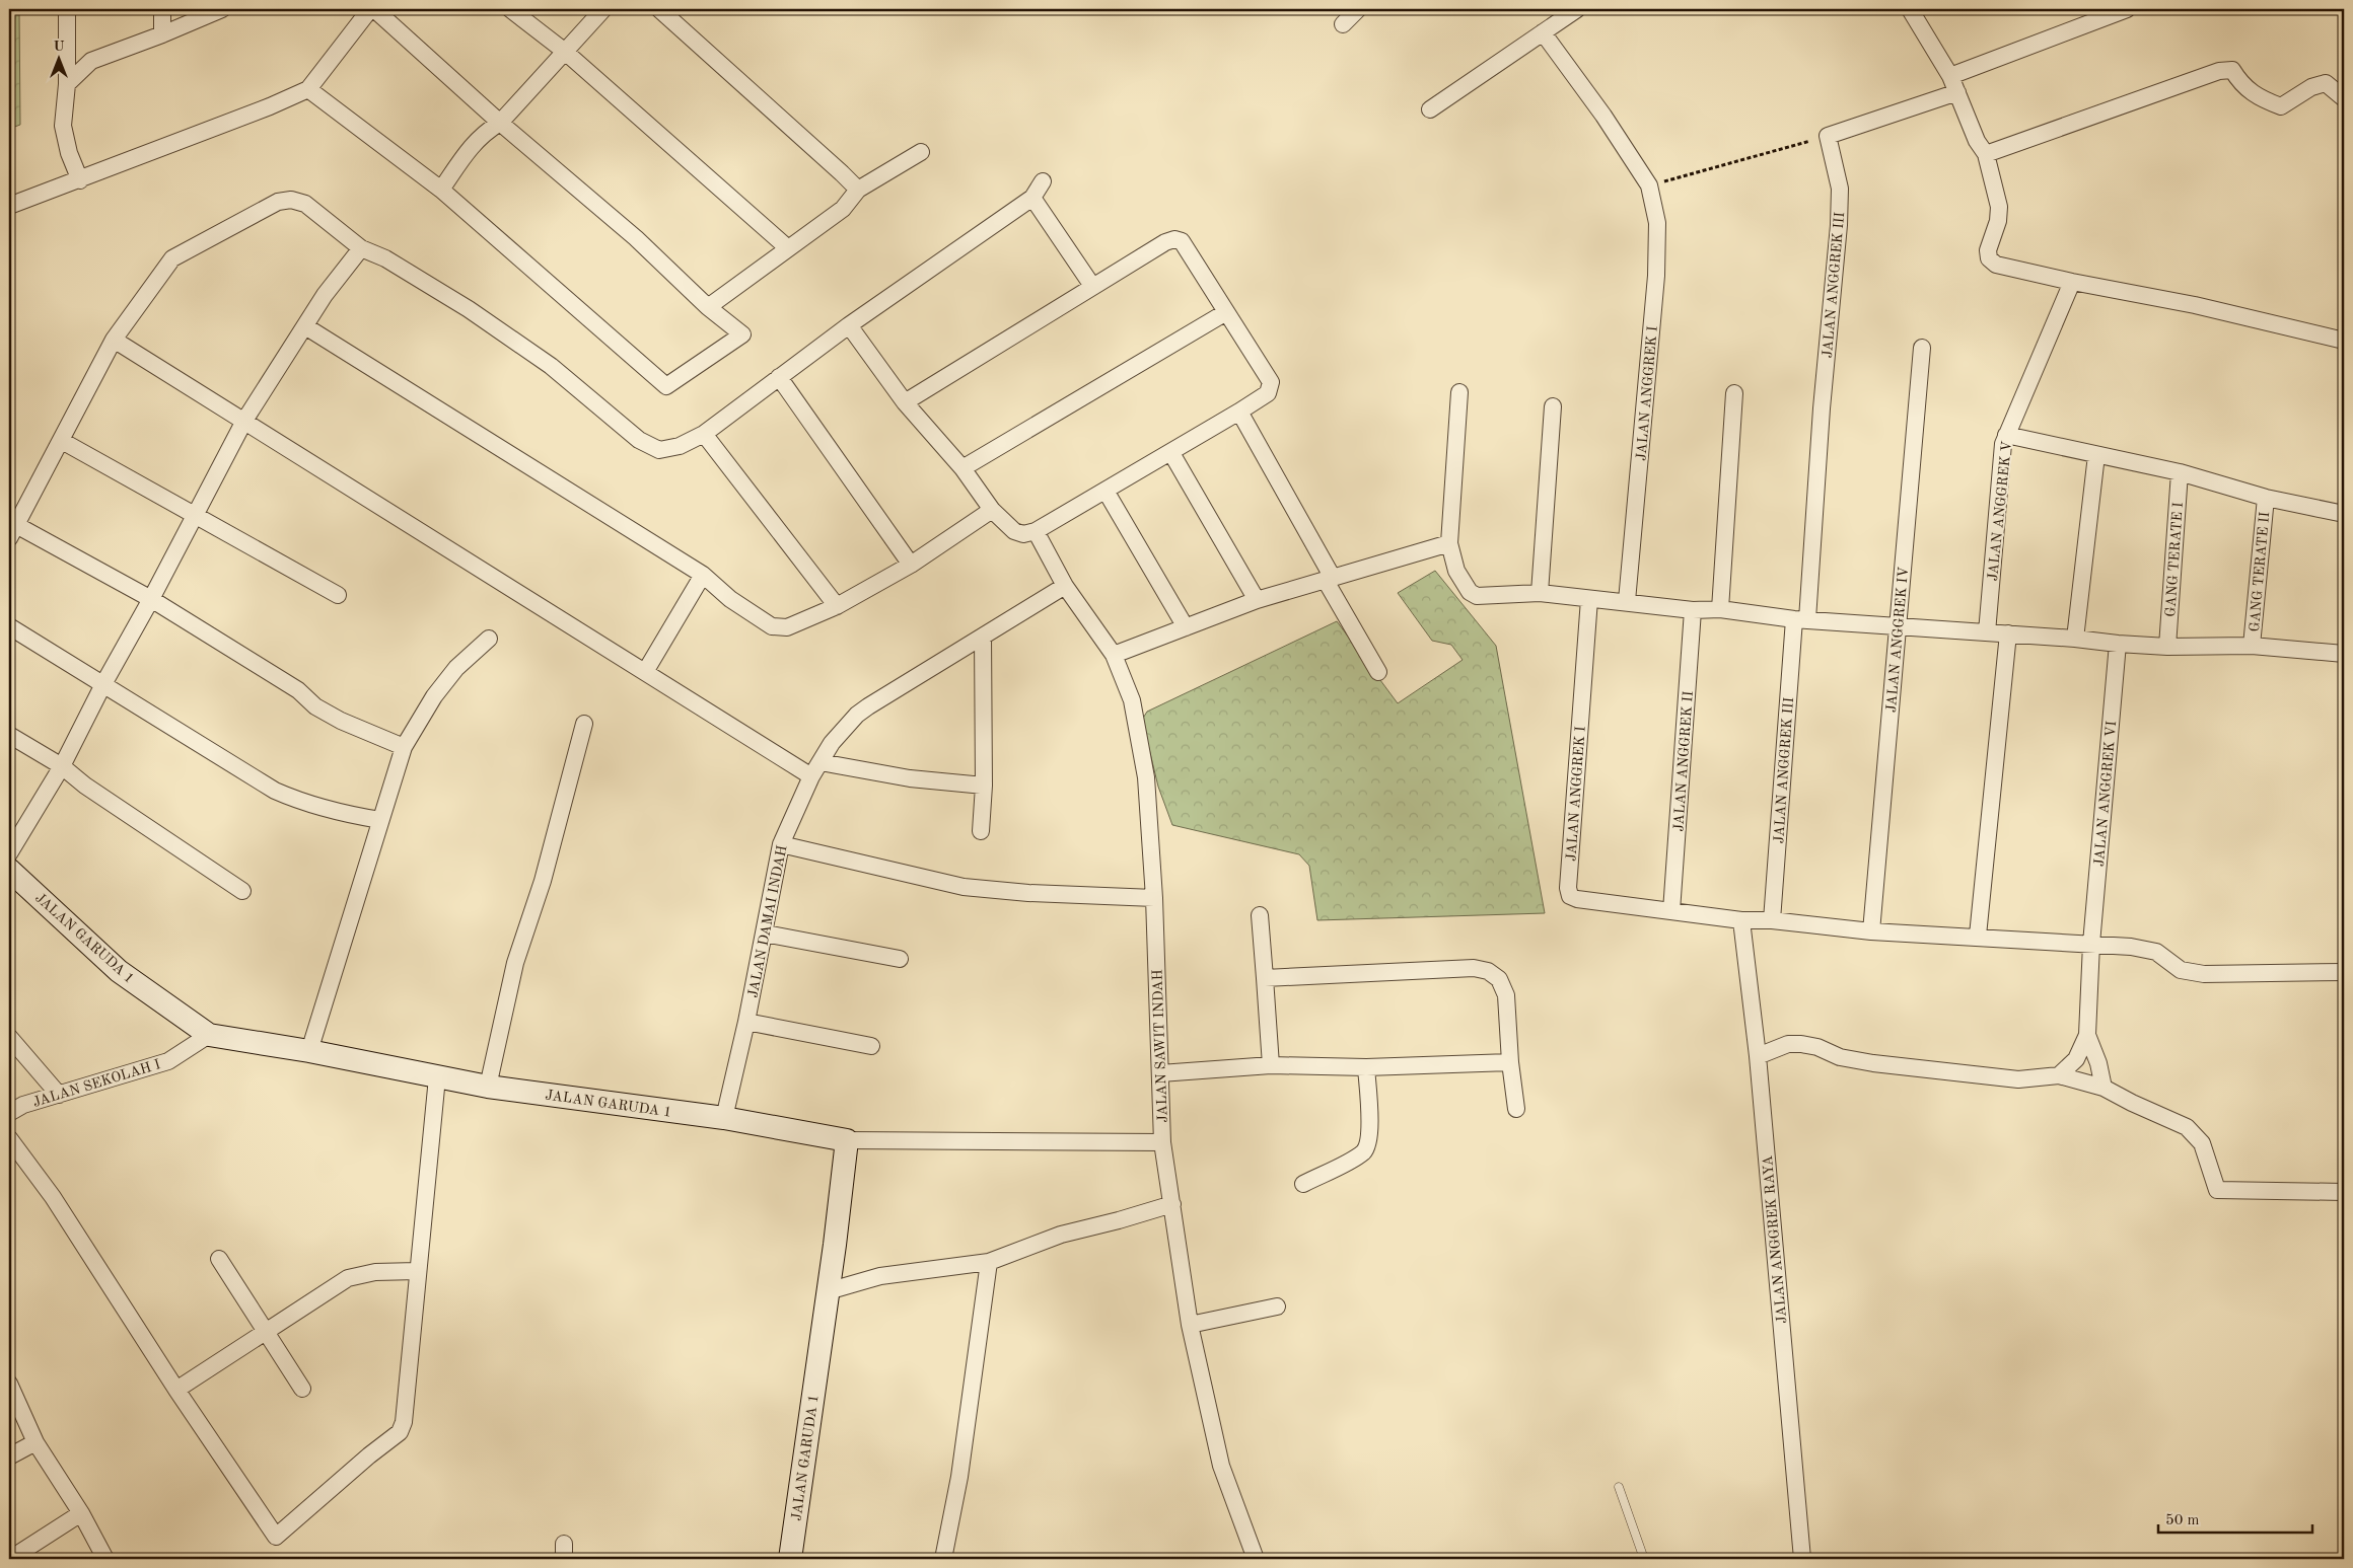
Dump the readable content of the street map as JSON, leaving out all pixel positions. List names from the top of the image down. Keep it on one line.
{"streets":{"street":["JALAN ANGGREK III","JALAN ANGGREK I","JALAN ANGGREK V","GANG TERATE I","GANG TERATE II","JALAN ANGGREK IV","JALAN ANGGREK II","JALAN ANGGREK VI","JALAN DAMAI INDAH","JALAN GARUDA 1","JALAN SAWIT INDAH","JALAN SEKOLAH I","JALAN ANGGREK RAYA"]},"crossings":[["JALAN ANGGREK I","JALAN ANGGREK II"],["JALAN DAMAI INDAH","JALAN GARUDA 1"],["JALAN DAMAI INDAH","JALAN SAWIT INDAH"],["JALAN GARUDA 1","JALAN SEKOLAH I"]],"scale_bar":"50 m","north":"top"}
